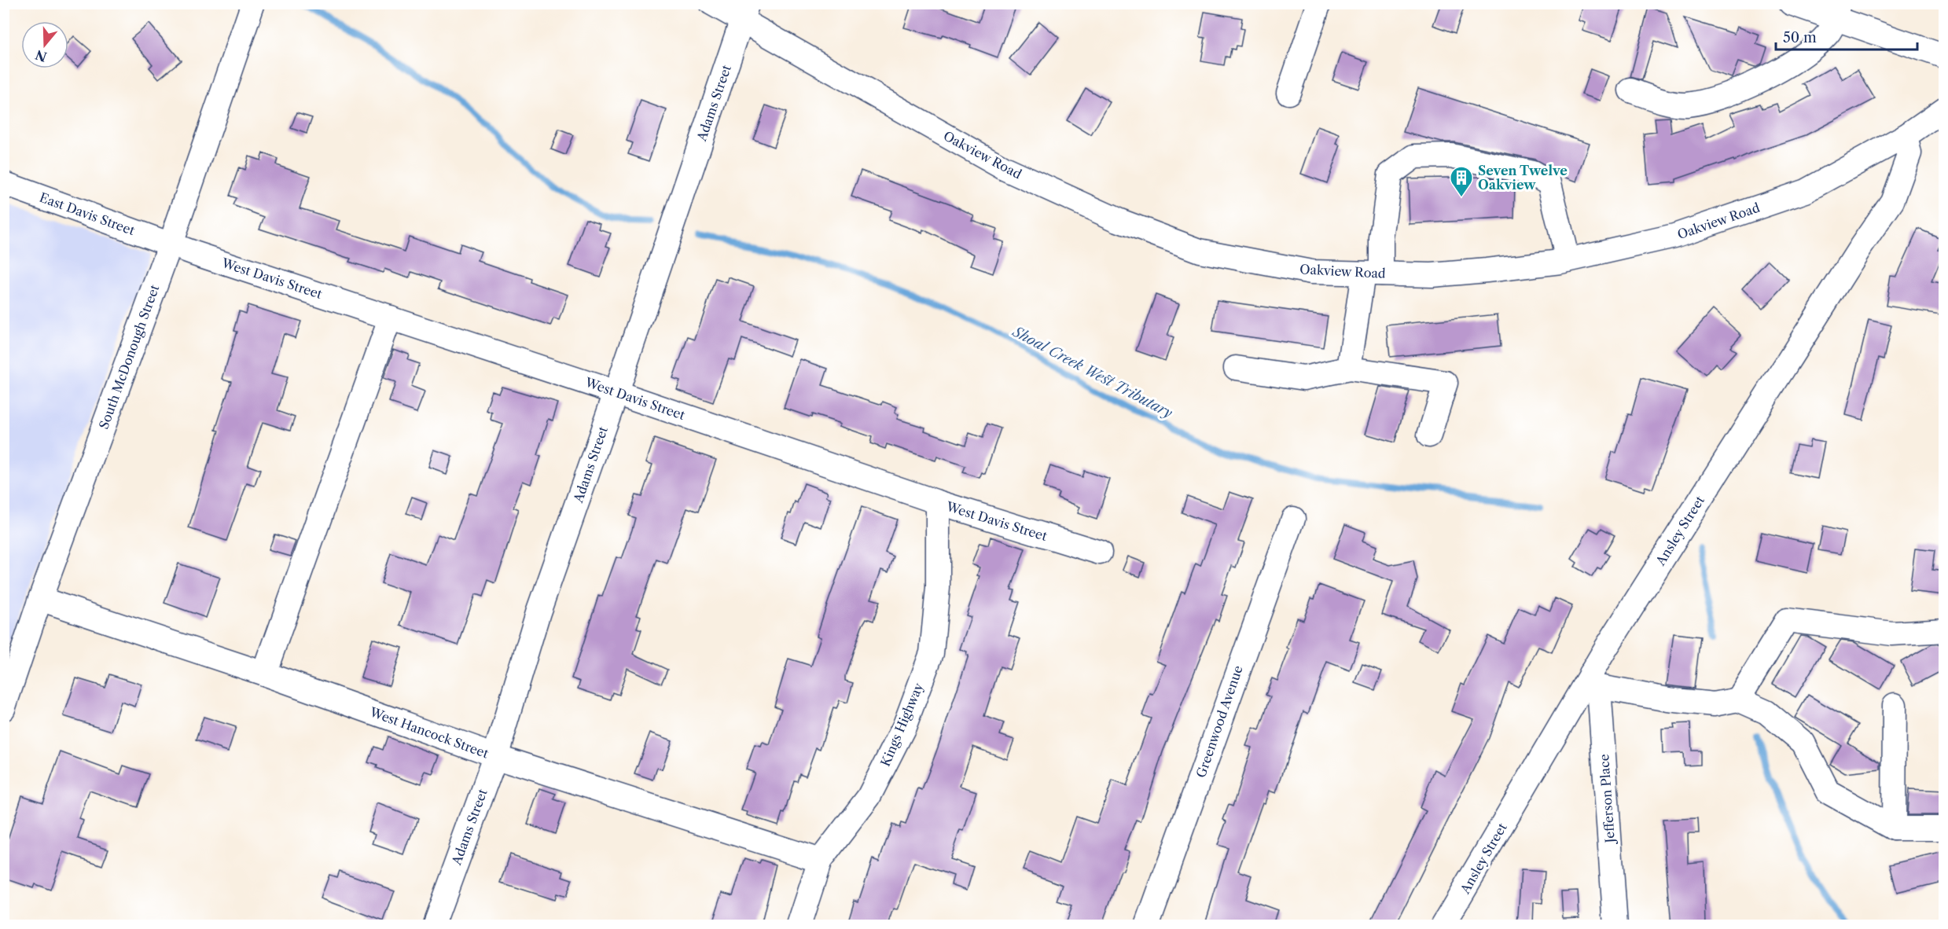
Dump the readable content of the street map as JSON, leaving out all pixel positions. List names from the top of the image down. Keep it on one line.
{"streets":{"street":["Adams Street","Oakview Road","East Davis Street","West Davis Street","South McDonough Street","Ansley Street","Greenwood Avenue","Kings Highway","West Hancock Street","Jefferson Place"]},"crossings":[["Adams Street","Oakview Road"],["Adams Street","West Davis Street"],["Adams Street","West Hancock Street"],["Oakview Road","Ansley Street"],["East Davis Street","West Davis Street"],["East Davis Street","South McDonough Street"],["West Davis Street","South McDonough Street"],["West Davis Street","Kings Highway"],["South McDonough Street","West Hancock Street"],["Ansley Street","Jefferson Place"],["Kings Highway","West Hancock Street"]],"water":["Shoal Creek West Tributary"],"places":{"building":["Seven Twelve Oakview"]},"scale_bar":"50 m","north":"bottom"}
